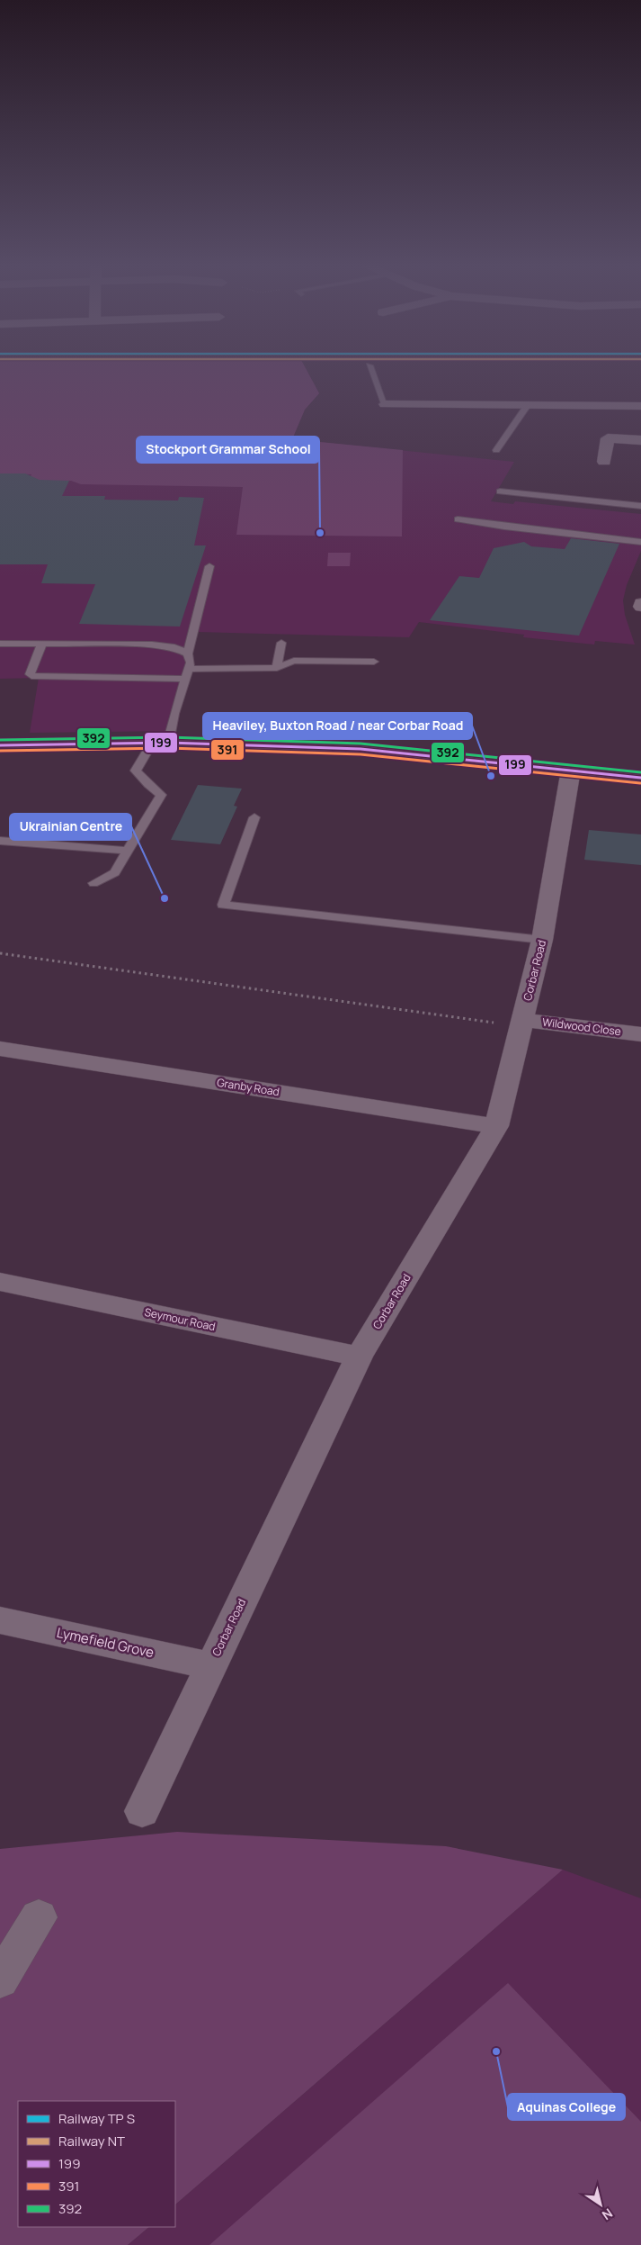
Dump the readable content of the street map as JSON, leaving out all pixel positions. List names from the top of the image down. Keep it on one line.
{"streets":{"street":["Corbar Road","Wildwood Close","Granby Road","Seymour Road","Lymefield Grove"]},"crossings":[["Corbar Road","Wildwood Close"],["Corbar Road","Granby Road"],["Corbar Road","Seymour Road"],["Corbar Road","Lymefield Grove"]],"places":["Stockport Grammar School","Heaviley, Buxton Road / near Corbar Road","Ukrainian Centre","Aquinas College"],"lines":["transit line 392","transit line 199","transit line 391"],"legend":["Railway TP S","Railway NT","199","391","392"],"north":"bottom right"}
